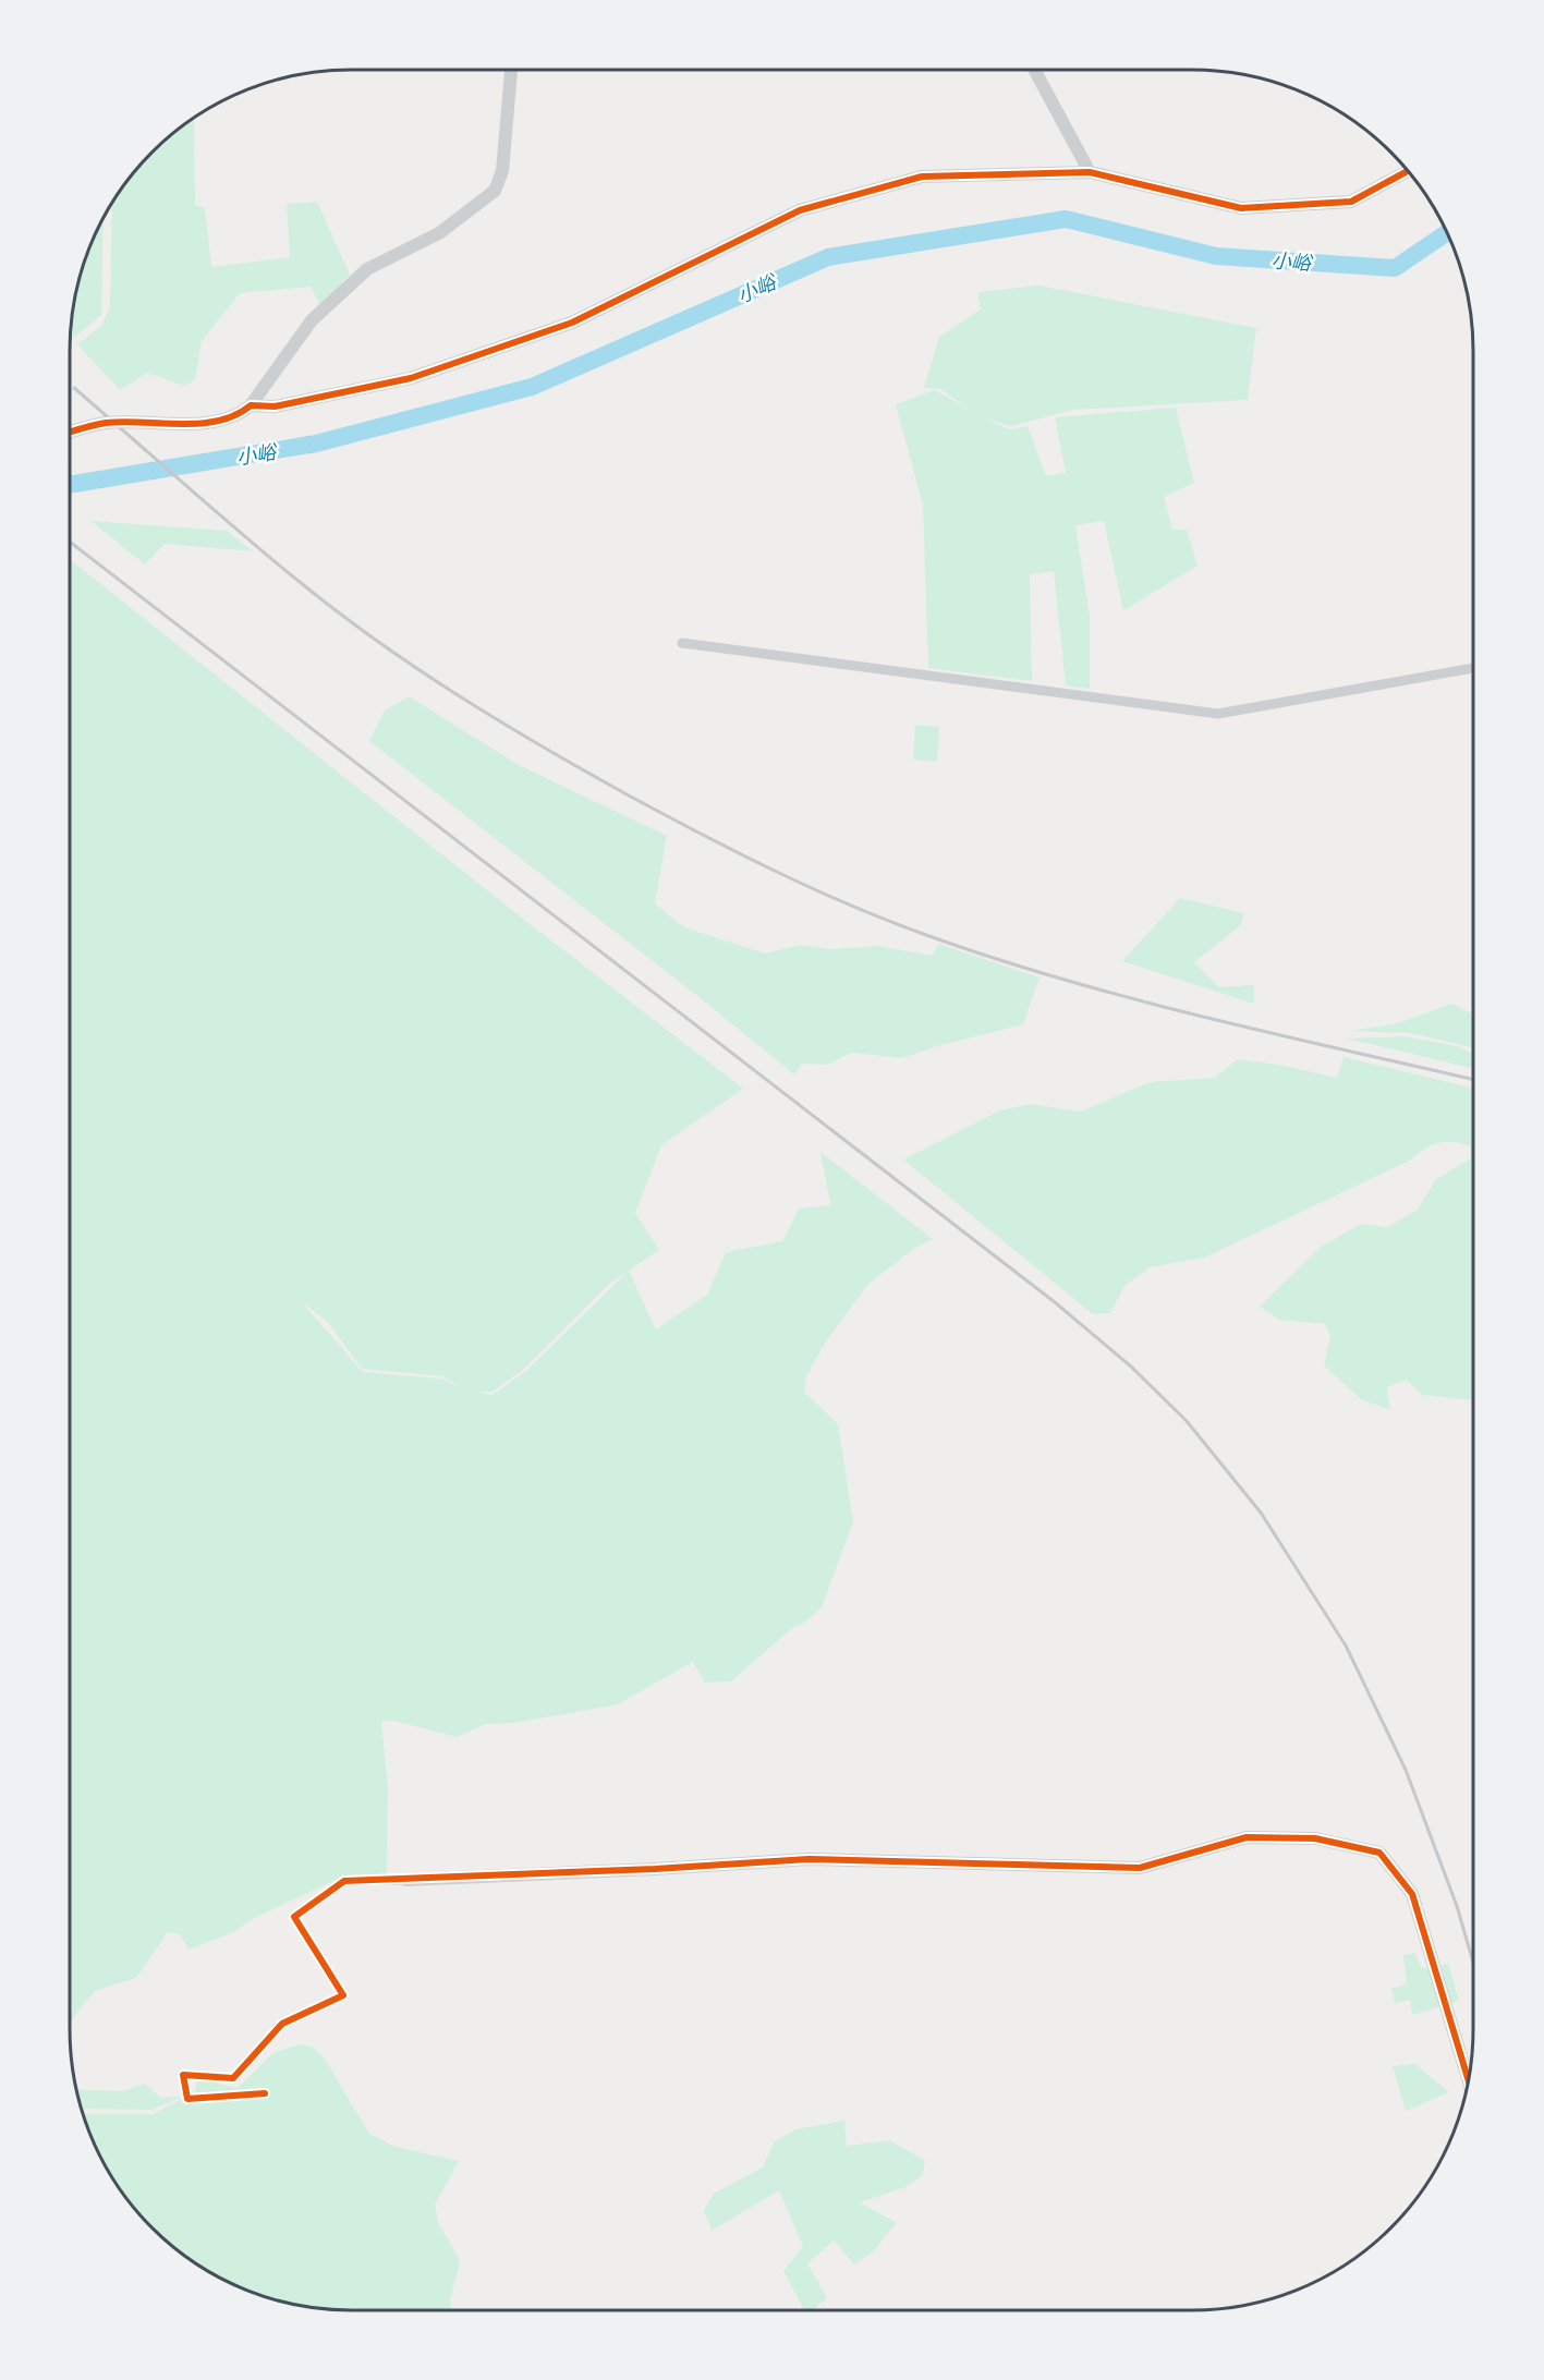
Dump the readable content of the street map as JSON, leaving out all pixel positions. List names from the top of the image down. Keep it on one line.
{"water":["小峪"]}
